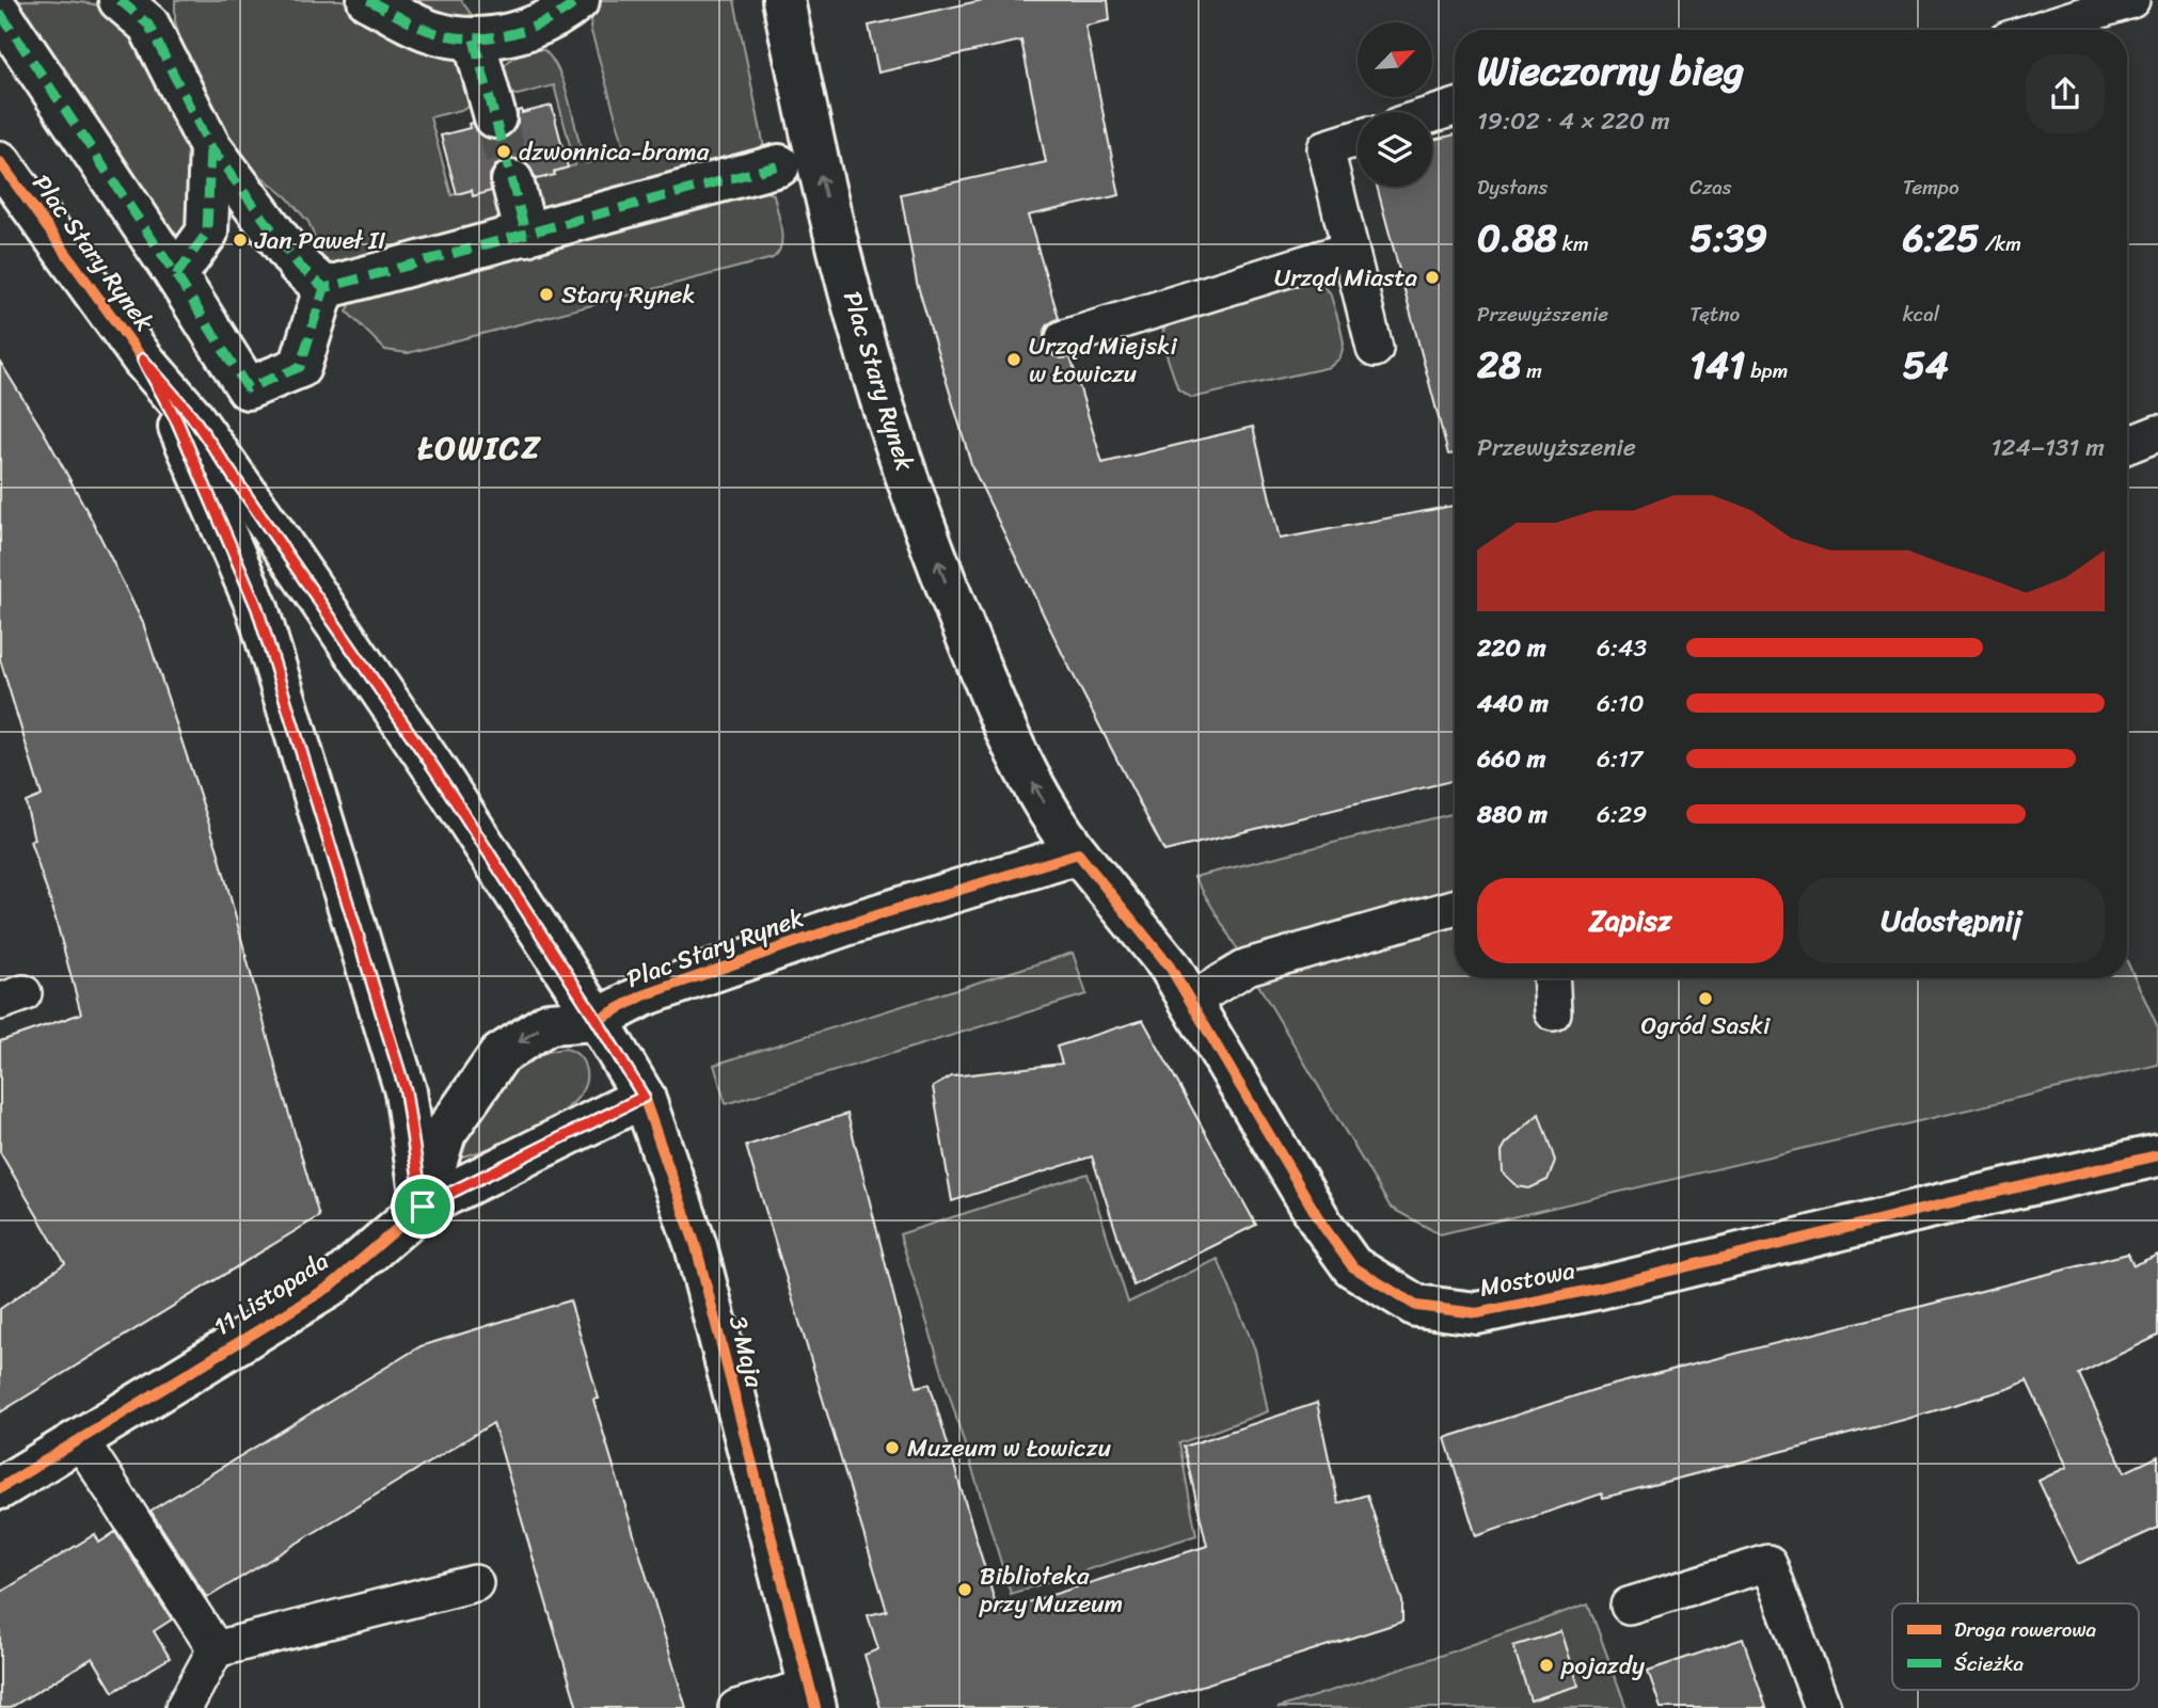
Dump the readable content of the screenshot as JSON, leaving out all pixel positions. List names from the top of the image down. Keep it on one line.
{"streets":{"street":["Plac Stary Rynek","Mostowa","11 Listopada","3 Maja"]},"crossings":[["Plac Stary Rynek","Mostowa"],["Plac Stary Rynek","11 Listopada"],["Plac Stary Rynek","3 Maja"],["11 Listopada","3 Maja"]],"districts":["ŁOWICZ"],"places":["dzwonnica-brama","Jan Paweł II","Urząd Miasta","Stary Rynek","Urząd Miejski w Łowiczu","Ogród Saski","Muzeum w Łowiczu","Biblioteka przy Muzeum","pojazdy"],"legend":["Droga rowerowa","Ścieżka"],"north":"top right","page":{"heading":["Wieczorny bieg","19:02 · 4 × 220 m"],"stats":[["Dystans","0.88 km"],["Czas","5:39"],["Tempo","6:25 /km"],["Przewyższenie","28 m"],["Tętno","141 bpm"],["kcal","54"]],"chart":["Przewyższenie","124–131 m"],"list":[{"name":"220 m","note":"6:43"},{"name":"440 m","note":"6:10"},{"name":"660 m","note":"6:17"},{"name":"880 m","note":"6:29"}],"buttons":["Zapisz","Udostępnij"]}}
